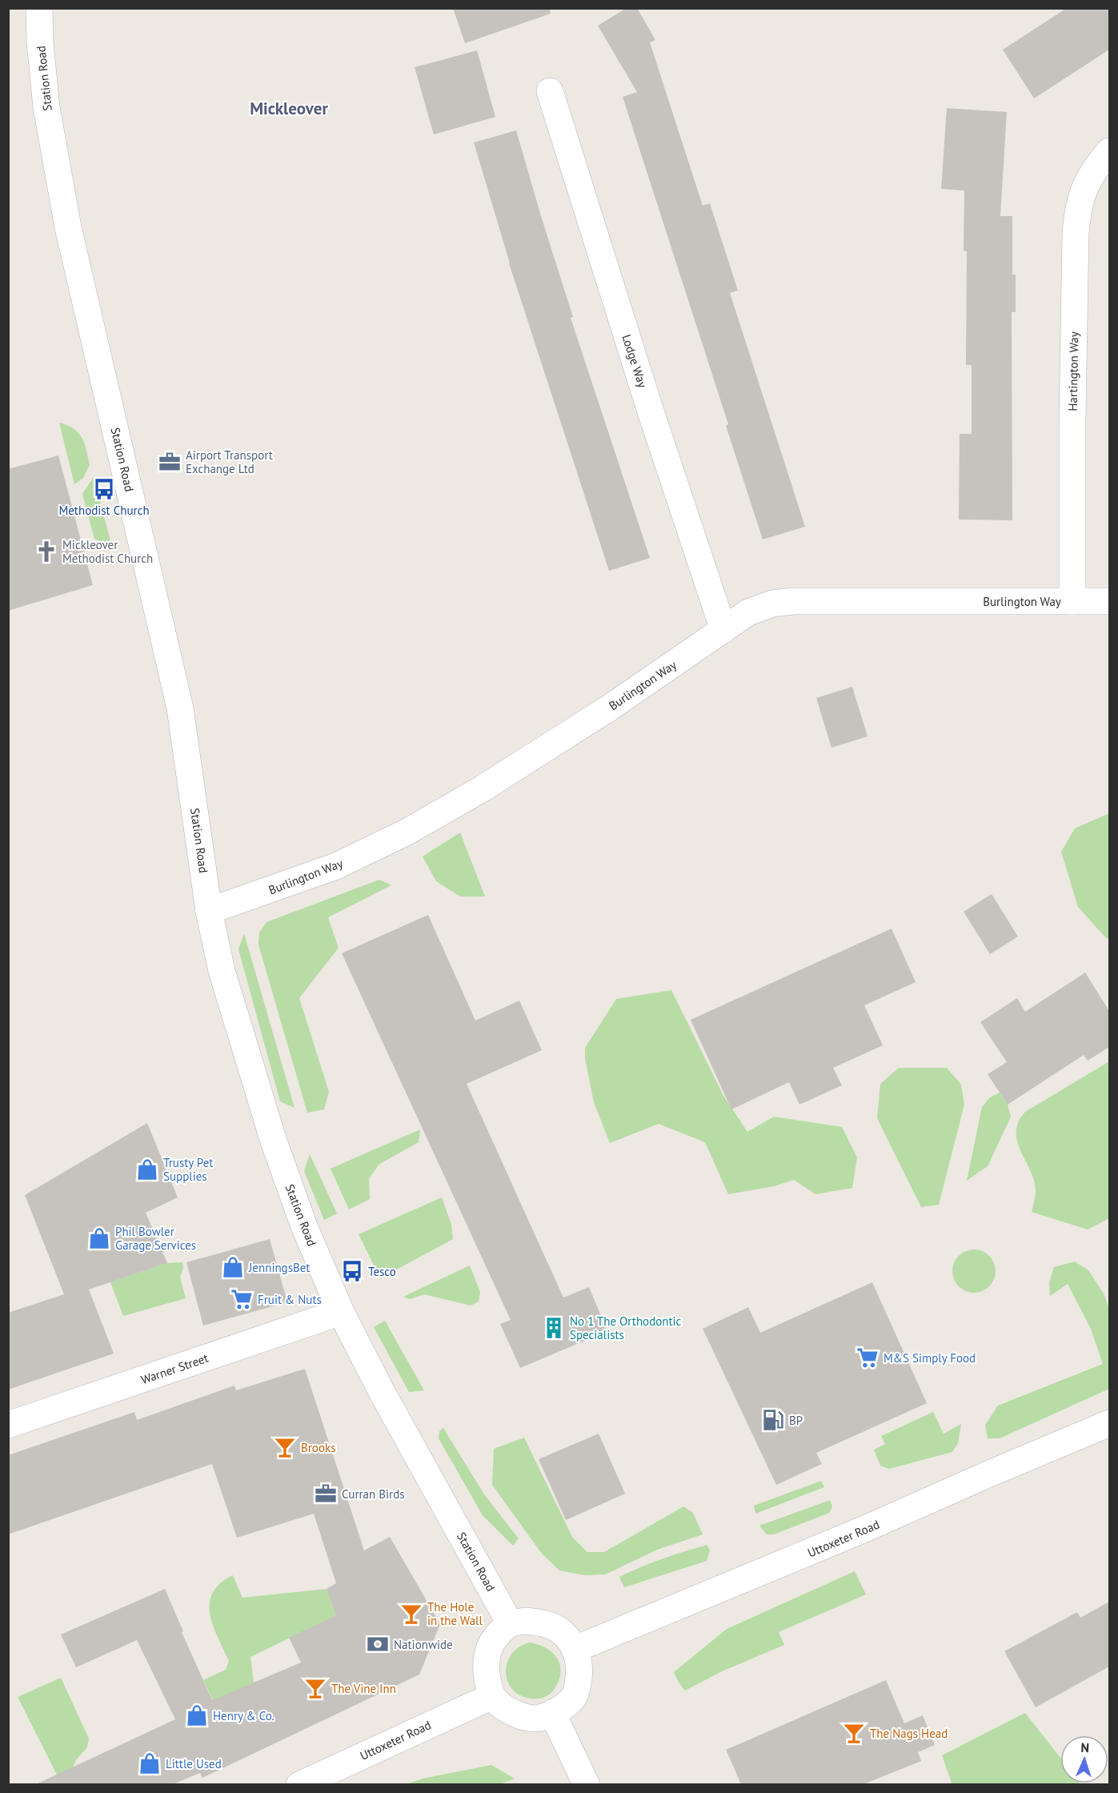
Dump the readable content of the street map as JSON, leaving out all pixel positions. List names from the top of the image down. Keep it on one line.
{"streets":{"street":["Station Road","Lodge Way","Hartington Way","Burlington Way","Warner Street","Uttoxeter Road"]},"crossings":[["Station Road","Burlington Way"],["Station Road","Warner Street"],["Station Road","Uttoxeter Road"],["Lodge Way","Burlington Way"],["Hartington Way","Burlington Way"]],"districts":["Mickleover"],"places":{"office":["Airport Transport Exchange Ltd","Curran Birds"],"bus stop":["Methodist Church","Tesco"],"church":["Mickleover Methodist Church"],"shop":["Trusty Pet Supplies","Phil Bowler Garage Services","JenningsBet","Henry & Co.","Little Used"],"supermarket":["Fruit & Nuts","M&S Simply Food"],"building":["No 1 The Orthodontic Specialists"],"fuel station":["BP"],"bar":["Brooks","The Hole in the Wall","The Vine Inn","The Nags Head"],"bank":["Nationwide"]},"north":"top"}
